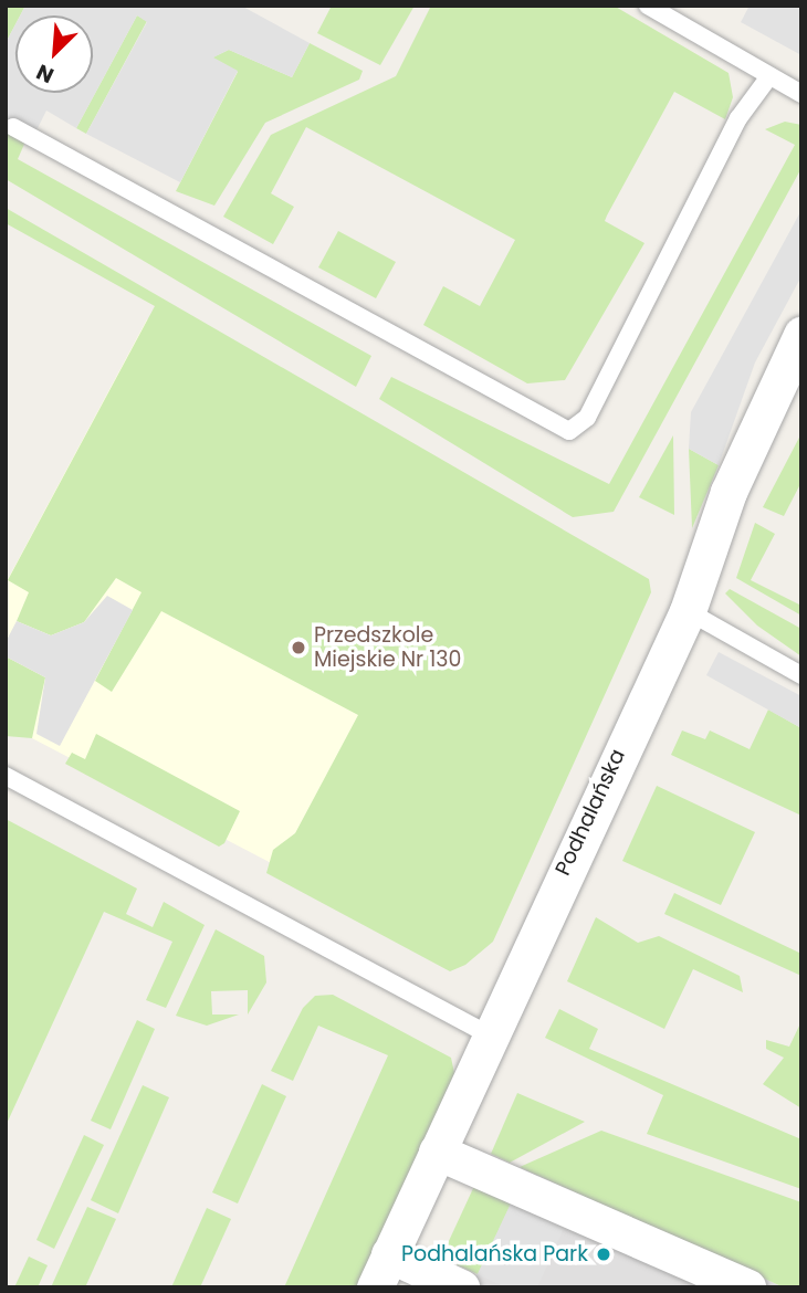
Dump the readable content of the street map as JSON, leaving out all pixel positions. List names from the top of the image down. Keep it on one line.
{"streets":{"street":["Podhalańska"]},"places":["Przedszkole Miejskie Nr 130","Podhalańska Park"],"north":"bottom left"}
